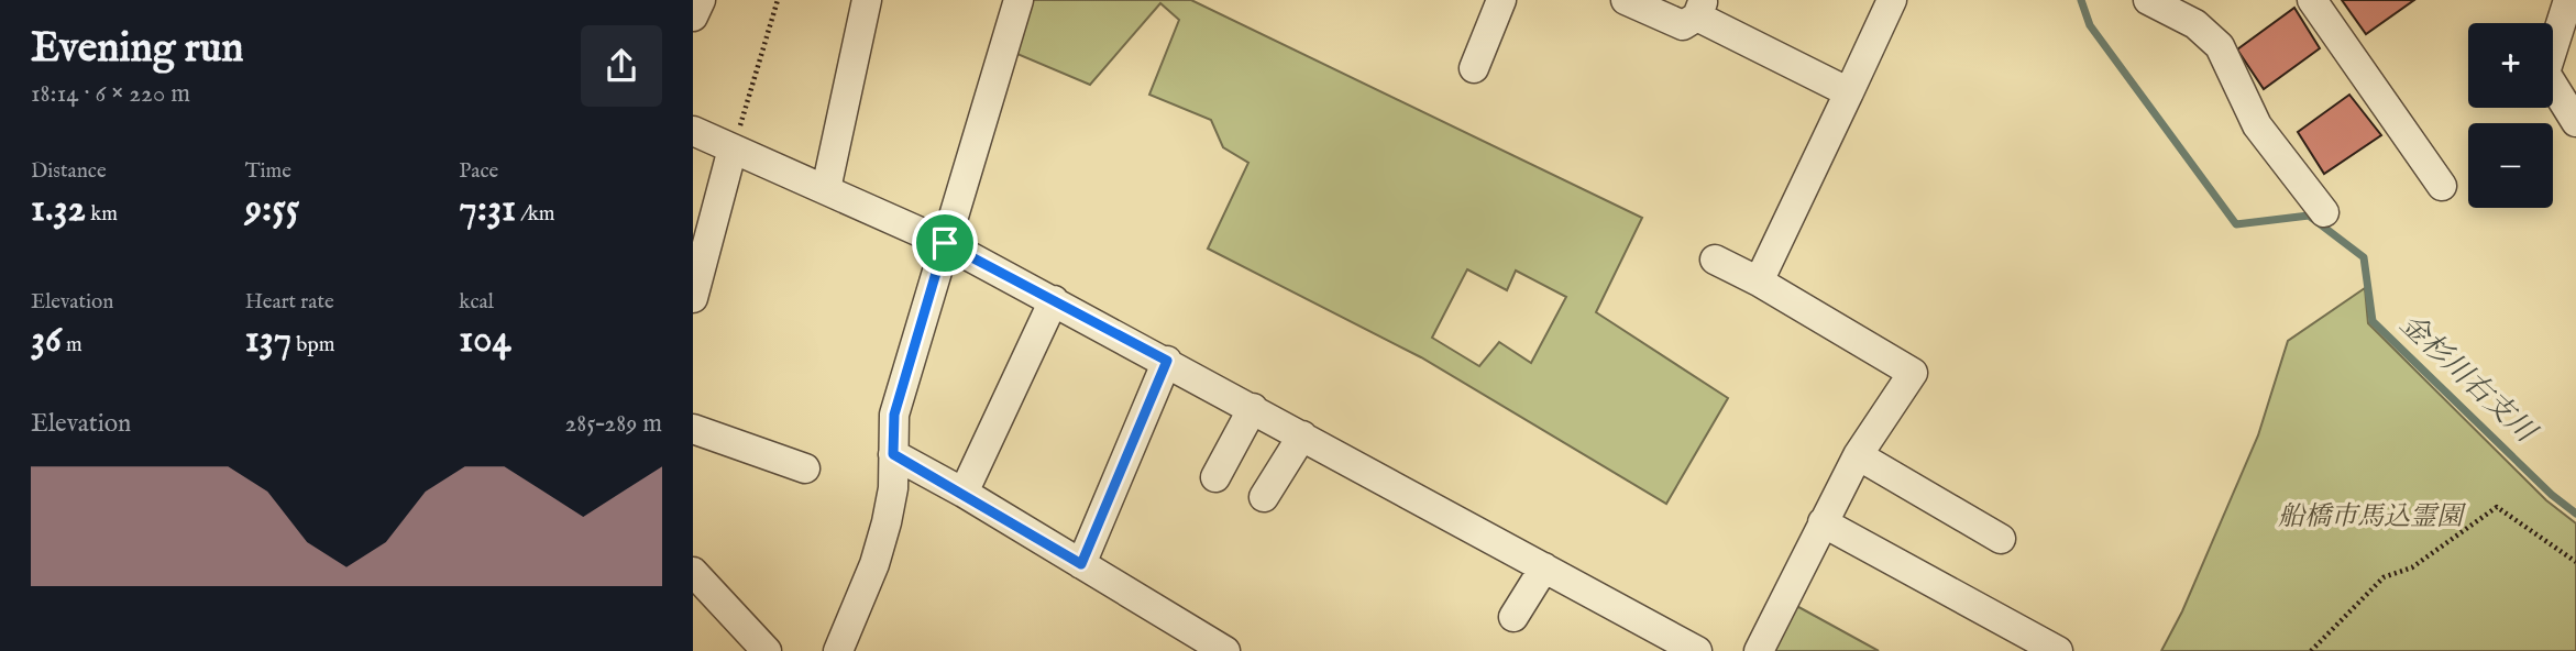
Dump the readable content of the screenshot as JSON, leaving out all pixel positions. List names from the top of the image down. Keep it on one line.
{"water":["金杉川右支川"],"parks":["船橋市馬込霊園"],"page":{"heading":["Evening run","18:14 · 6 × 220 m"],"map_buttons":["+","−"],"stats":[["Distance","1.32 km"],["Time","9:55"],["Pace","7:31 /km"],["Elevation","36 m"],["Heart rate","137 bpm"],["kcal","104"]],"chart":["Elevation","285–289 m"]}}
